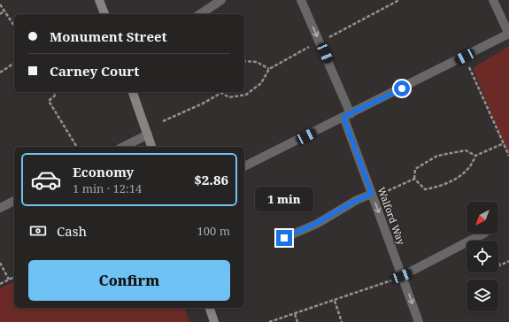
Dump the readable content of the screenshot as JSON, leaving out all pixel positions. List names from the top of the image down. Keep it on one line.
{"streets":{"street":["Walford Way"]},"one_way":["Walford Way"],"north":"bottom left","page":{"banner":["Monument Street","Carney Court"],"list":[{"name":"Economy","note":"1 min · 12:14","value":"$2.86"}],"bubble":"1 min","pay":["Cash","100 m"],"buttons":"Confirm"}}
